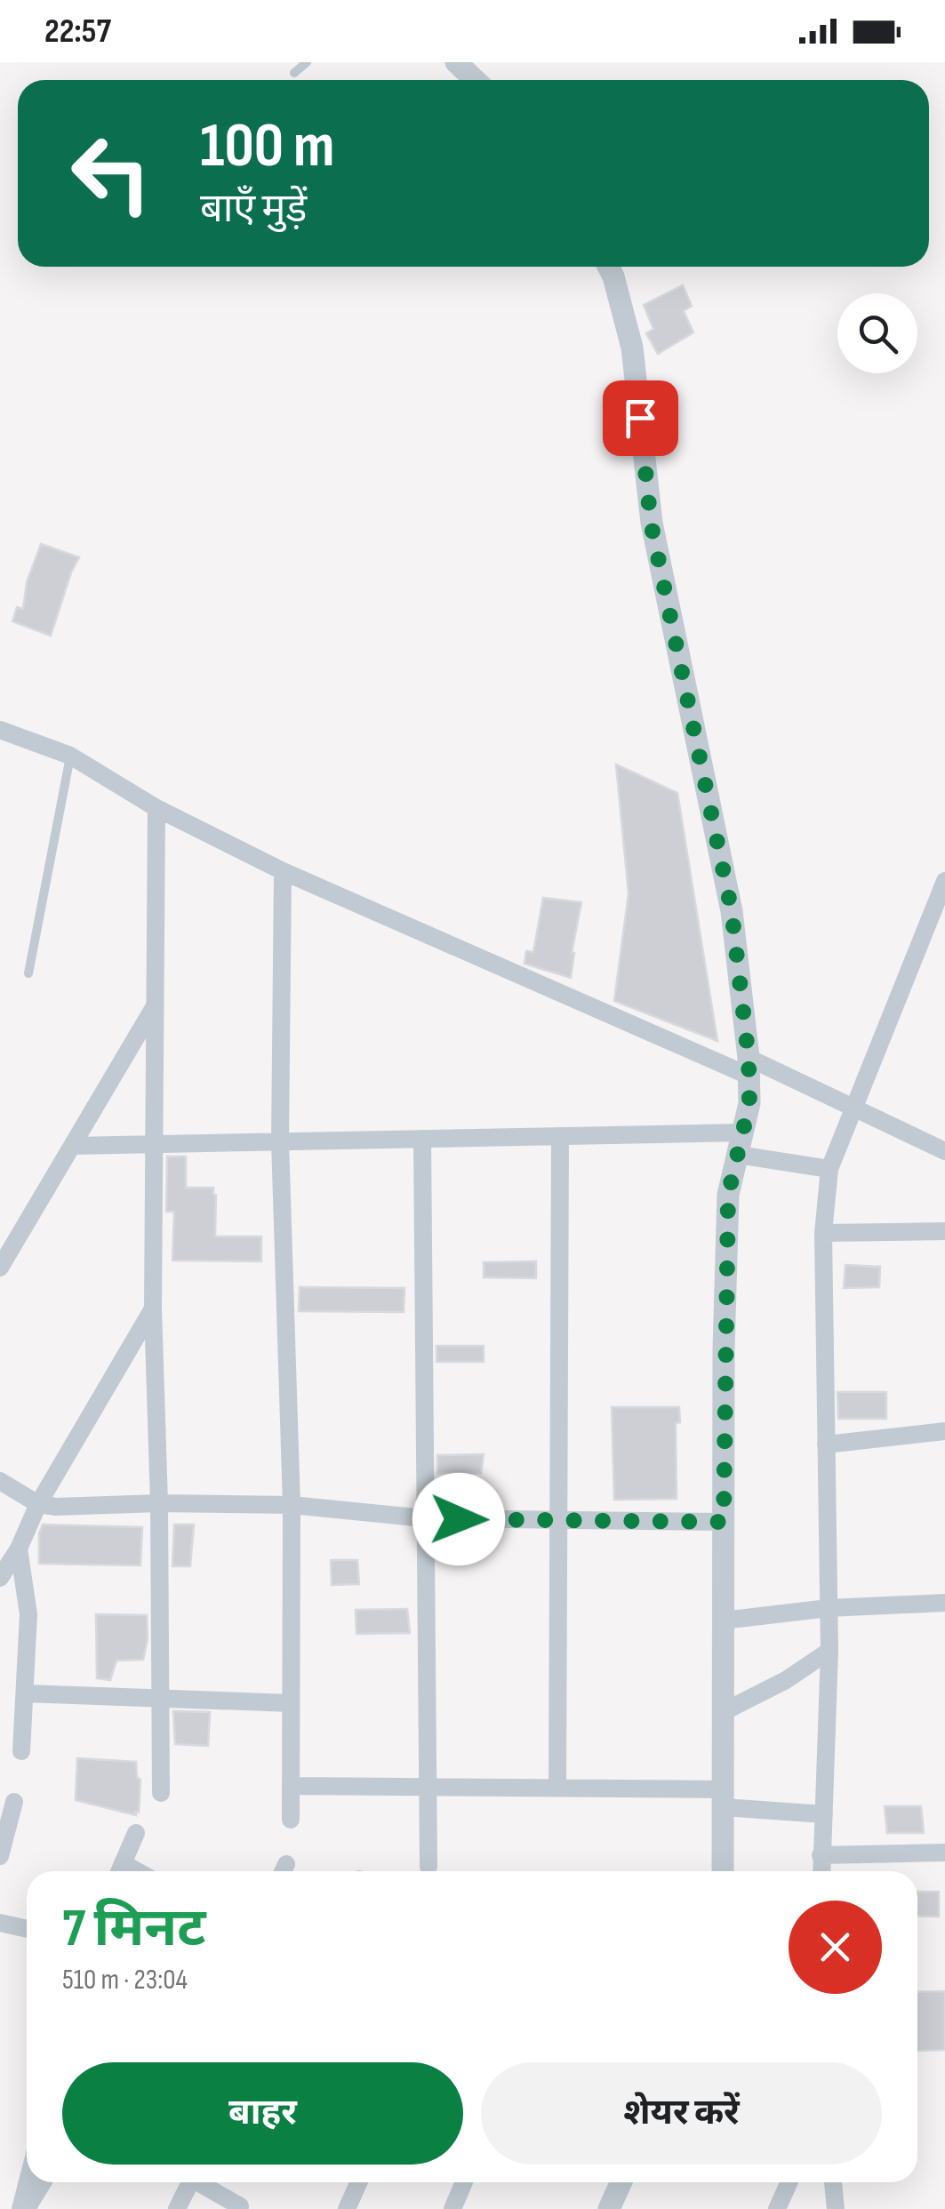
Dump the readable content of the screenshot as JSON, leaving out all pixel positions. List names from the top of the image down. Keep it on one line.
{"page":{"status":"22:57","turn":["100 m","बाएँ मुड़ें"],"heading":["7 मिनट","510 m · 23:04"],"buttons":["बाहर","शेयर करें"]}}
